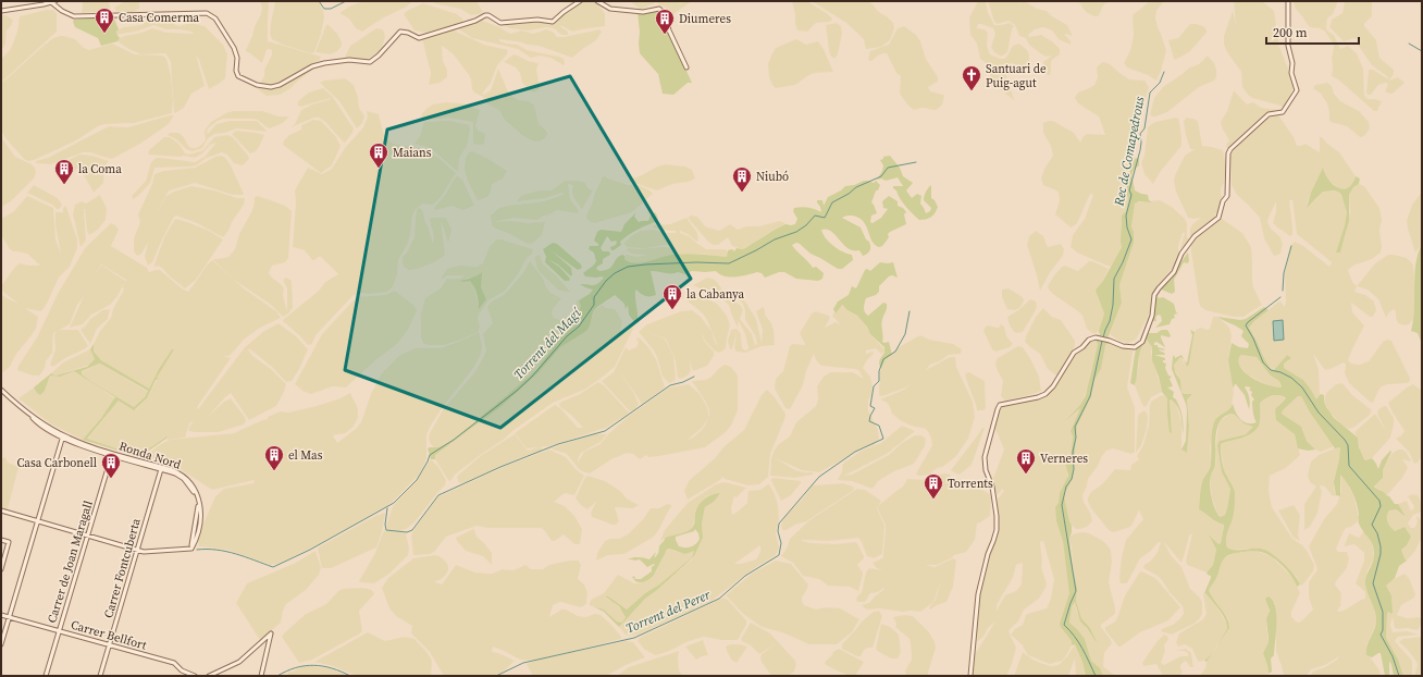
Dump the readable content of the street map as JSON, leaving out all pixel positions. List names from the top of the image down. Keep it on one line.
{"streets":{"street":["Ronda Nord","Carrer de Joan Maragall","Carrer Fontcuberta","Carrer Bellfort"]},"crossings":[["Ronda Nord","Carrer de Joan Maragall"],["Ronda Nord","Carrer Fontcuberta"],["Carrer de Joan Maragall","Carrer Bellfort"],["Carrer Fontcuberta","Carrer Bellfort"]],"water":["Rec de Comapedrous","Torrent del Magí","Torrent del Perer"],"places":{"building":["Casa Comerma","Diumeres","Maians","la Coma","Niubó","la Cabanya","el Mas","Verneres","Casa Carbonell","Torrents"],"church":["Santuari de Puig-agut"]},"scale_bar":"200 m"}
